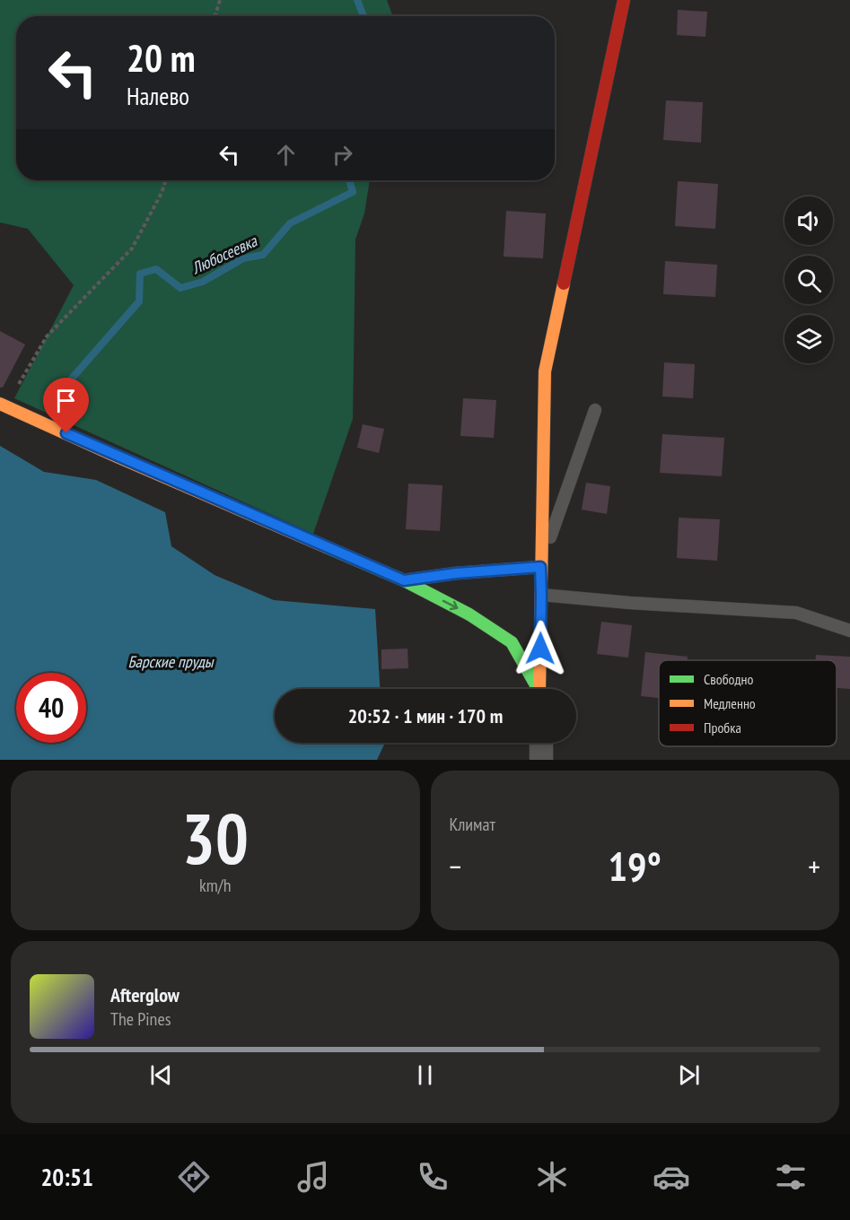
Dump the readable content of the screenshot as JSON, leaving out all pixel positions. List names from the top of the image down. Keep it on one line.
{"water":["Любосеевка","Барские пруды"],"legend":["Свободно","Медленно","Пробка"],"page":{"turn":["20 m","Налево"],"limit":"40","trip":"20:52 · 1 мин · 170 m","tile":[["30","km/h"],"Климат"],"heat":["−","19°","+"],"song":["Afterglow","The Pines"],"tabs":"20:51"}}
